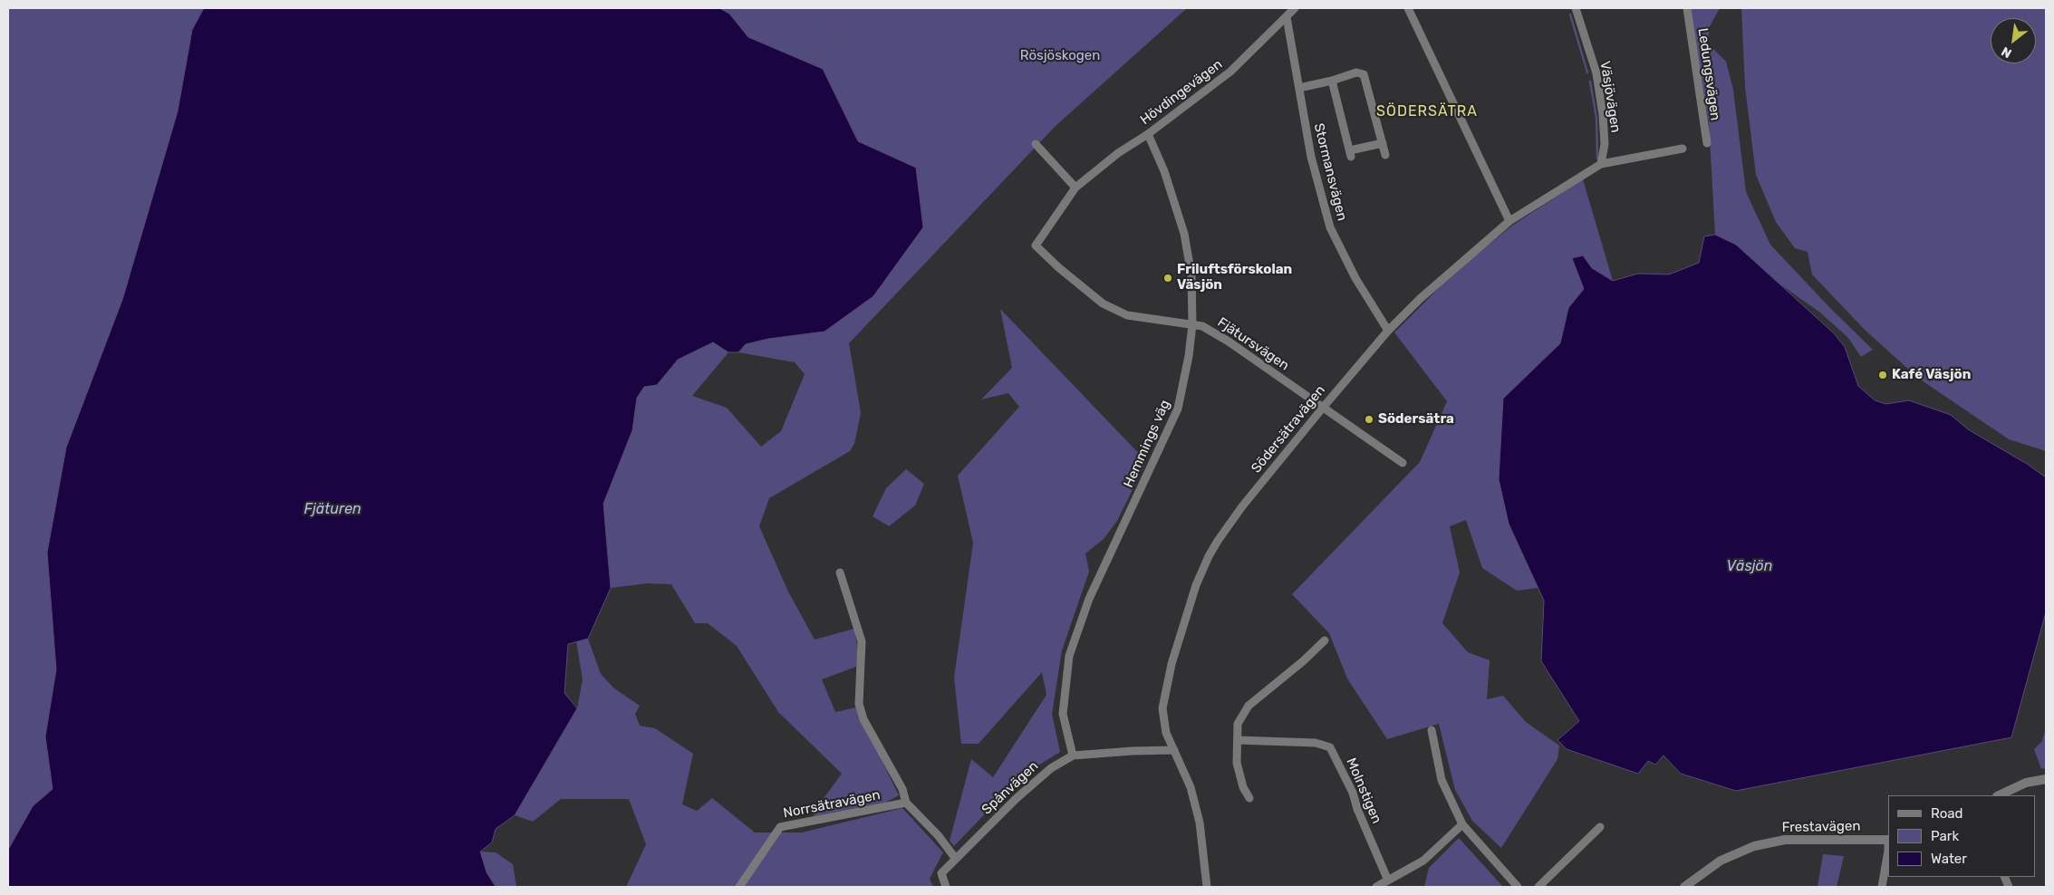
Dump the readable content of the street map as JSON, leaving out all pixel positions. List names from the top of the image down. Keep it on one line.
{"streets":{"street":["Ledungsvägen","Hövdingevägen","Väsjövägen","Stormansvägen","Fjätursvägen","Södersätravägen","Hemmings väg","Spånvägen","Molnstigen","Norrsätravägen","Frestavägen"]},"crossings":[["Hövdingevägen","Stormansvägen"],["Hövdingevägen","Fjätursvägen"],["Hövdingevägen","Hemmings väg"],["Väsjövägen","Södersätravägen"],["Stormansvägen","Södersätravägen"],["Fjätursvägen","Södersätravägen"],["Fjätursvägen","Hemmings väg"],["Södersätravägen","Spånvägen"],["Hemmings väg","Spånvägen"],["Spånvägen","Norrsätravägen"]],"districts":["SÖDERSÄTRA"],"water":["Fjäturen","Väsjön"],"parks":["Rösjöskogen"],"places":["Friluftsförskolan Väsjön","Kafé Väsjön","Södersätra"],"legend":["Road","Park","Water"],"north":"bottom left"}
